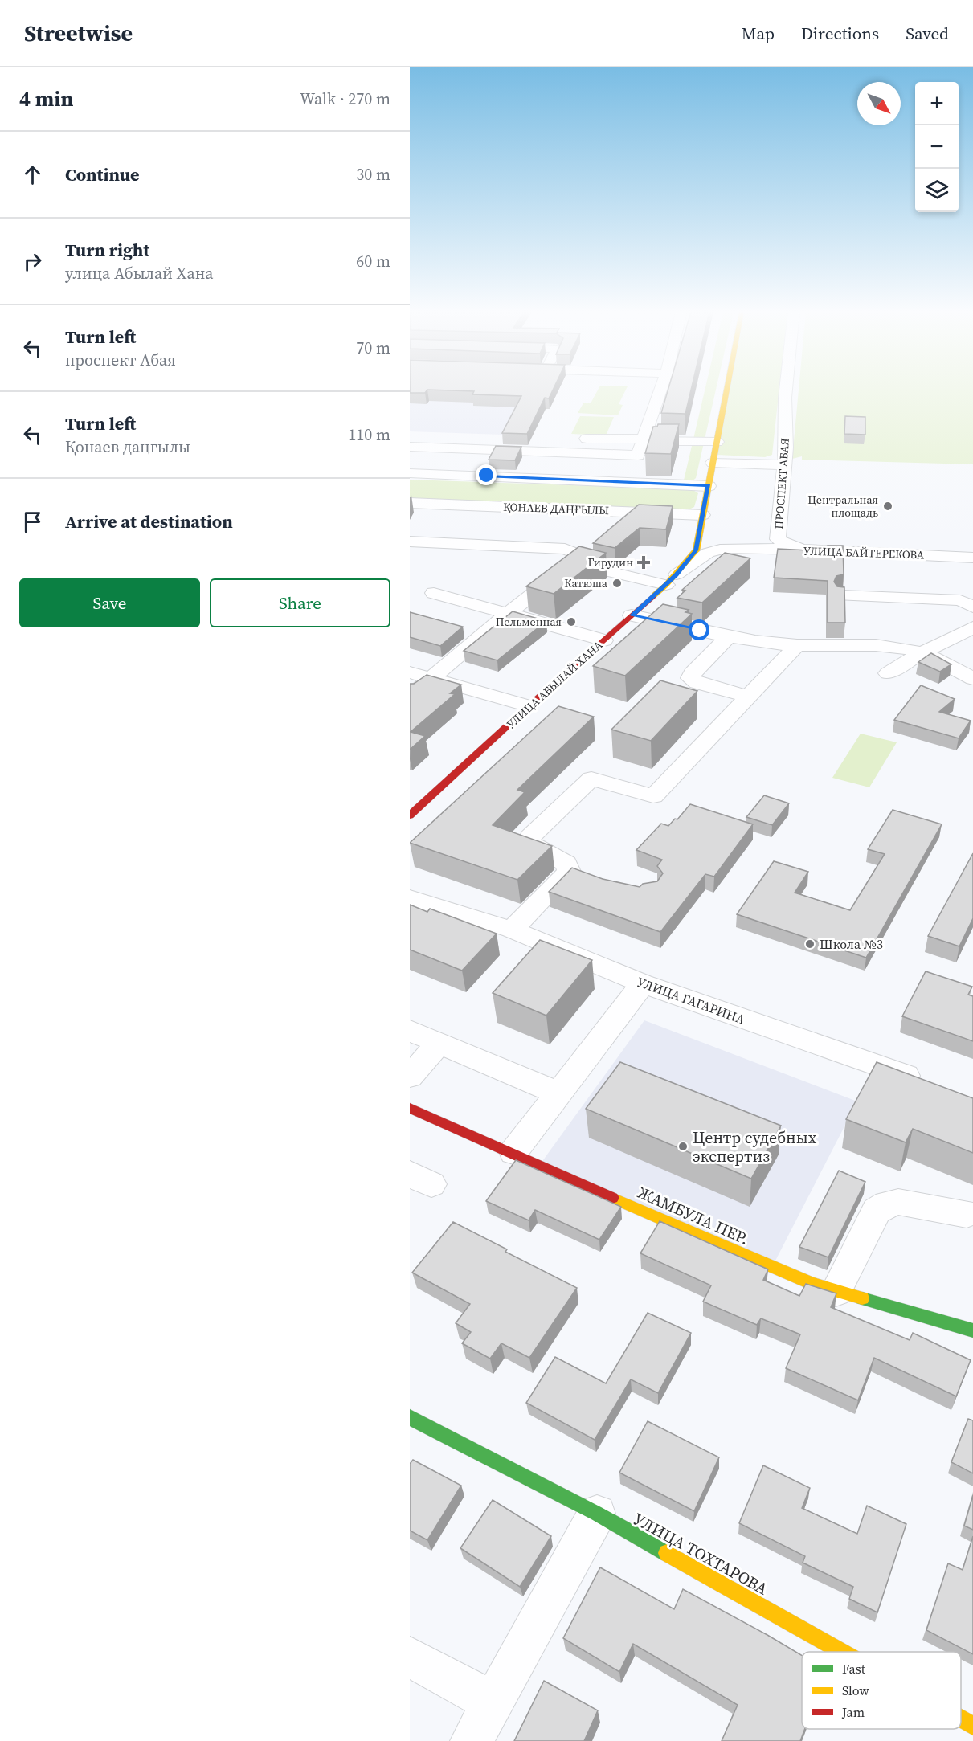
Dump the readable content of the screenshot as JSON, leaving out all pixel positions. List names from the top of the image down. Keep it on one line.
{"streets":{"street":["ПРОСПЕКТ АБАЯ","ҚОНАЕВ ДАҢҒЫЛЫ","УЛИЦА БАЙТЕРЕКОВА","УЛИЦА АБЫЛАЙ ХАНА","УЛИЦА ГАГАРИНА","ЖАМБУЛА ПЕР.","УЛИЦА ТОХТАРОВА"]},"crossings":[["ПРОСПЕКТ АБАЯ","УЛИЦА БАЙТЕРЕКОВА"],["ҚОНАЕВ ДАҢҒЫЛЫ","УЛИЦА АБЫЛАЙ ХАНА"],["УЛИЦА БАЙТЕРЕКОВА","УЛИЦА АБЫЛАЙ ХАНА"]],"places":{"other":["Центральная площадь","Катюша","Пельменная","Школа №3","Центр судебных экспертиз"],"health":["Гирудин"]},"legend":["Fast","Slow","Jam"],"north":"bottom right","page":{"header":"Streetwise","nav":["Map","Directions","Saved"],"heading":["4 min","Walk · 270 m"],"map_buttons":["+","−"],"list":[["Continue","30 m"],["Turn right","улица Абылай Хана","60 m"],["Turn left","проспект Абая","70 m"],["Turn left","Қонаев даңғылы","110 m"],"Arrive at destination"],"buttons":["Save","Share"]}}
